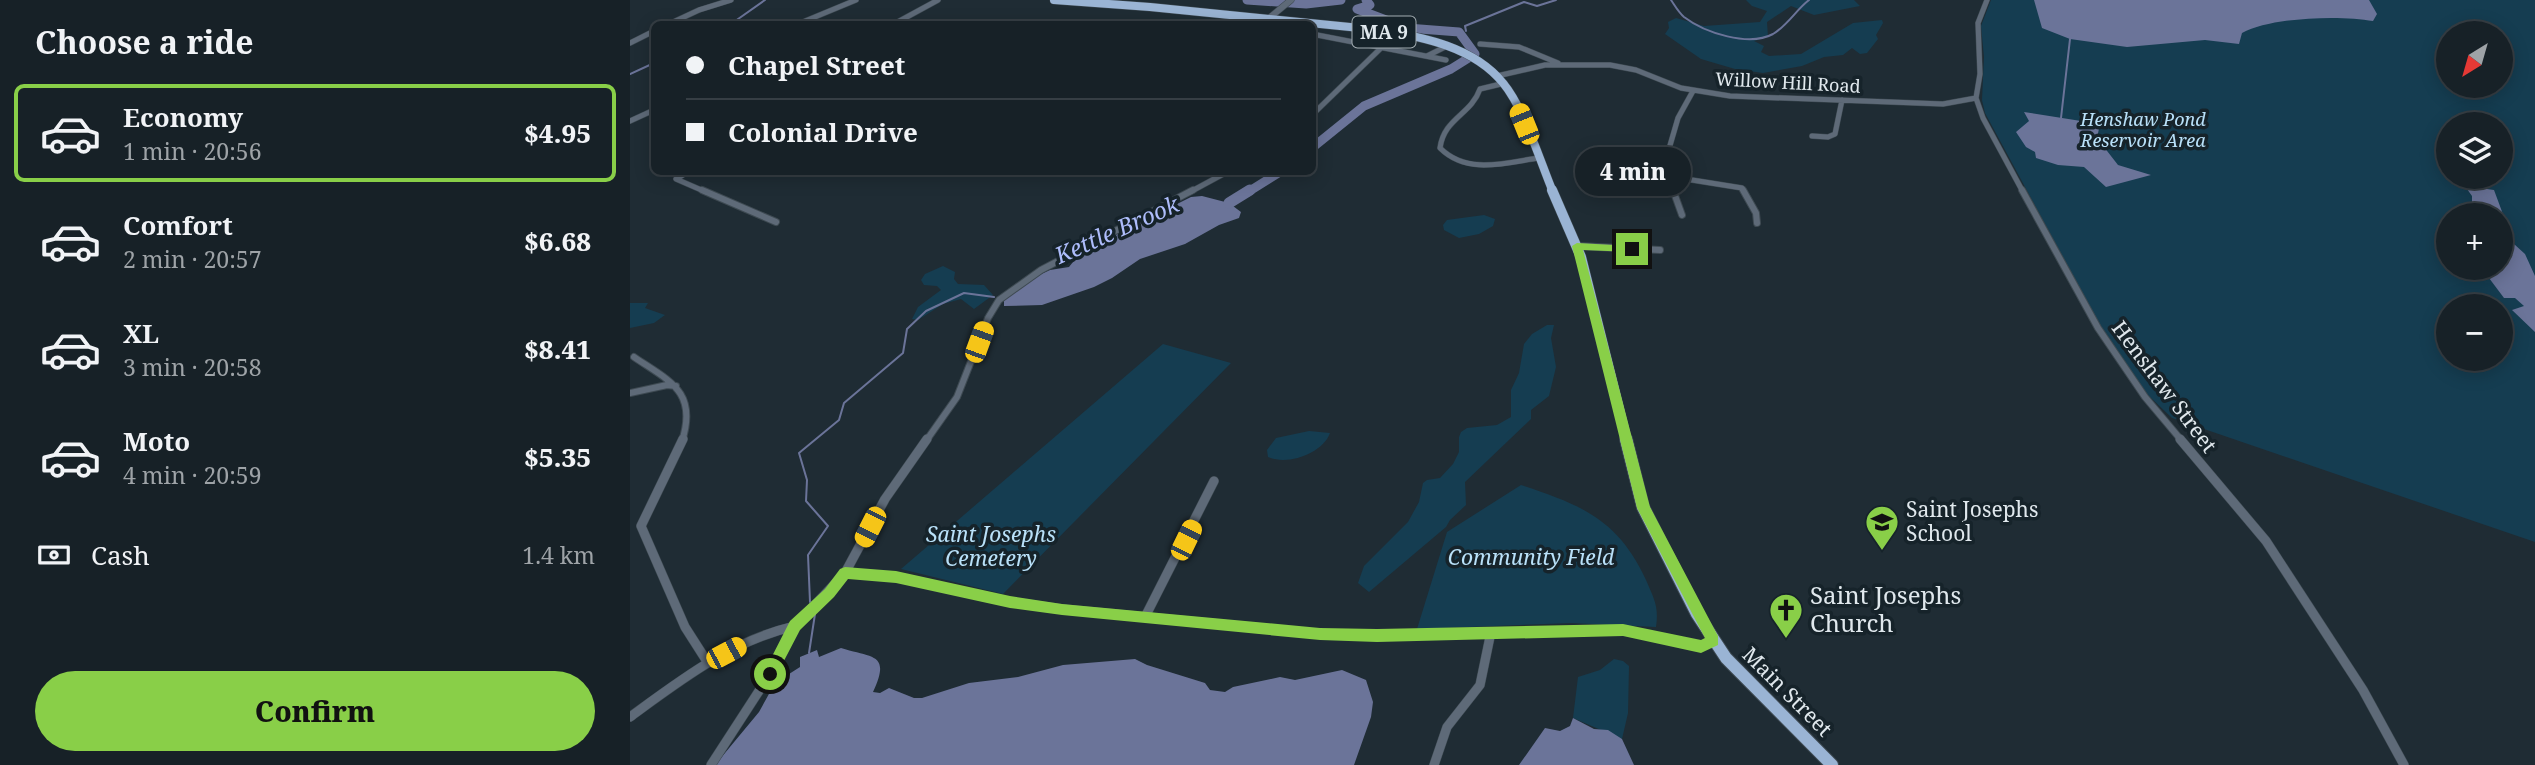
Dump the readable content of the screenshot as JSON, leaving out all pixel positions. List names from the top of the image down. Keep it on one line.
{"streets":{"highway":["MA 9","Main Street"],"street":["Willow Hill Road","Henshaw Street"]},"crossings":[["Willow Hill Road","Henshaw Street"]],"water":["Kettle Brook"],"parks":["Henshaw Pond Reservoir Area","Saint Josephs Cemetery","Community Field"],"places":{"school or university":["Saint Josephs School"],"church":["Saint Josephs Church"]},"north":"bottom left","page":{"heading":"Choose a ride","map_buttons":["+","−"],"banner":["Chapel Street","Colonial Drive"],"list":[{"name":"Economy","note":"1 min · 20:56","value":"$4.95"},{"name":"Comfort","note":"2 min · 20:57","value":"$6.68"},{"name":"XL","note":"3 min · 20:58","value":"$8.41"},{"name":"Moto","note":"4 min · 20:59","value":"$5.35"}],"bubble":"4 min","pay":["Cash","1.4 km"],"buttons":"Confirm"}}
